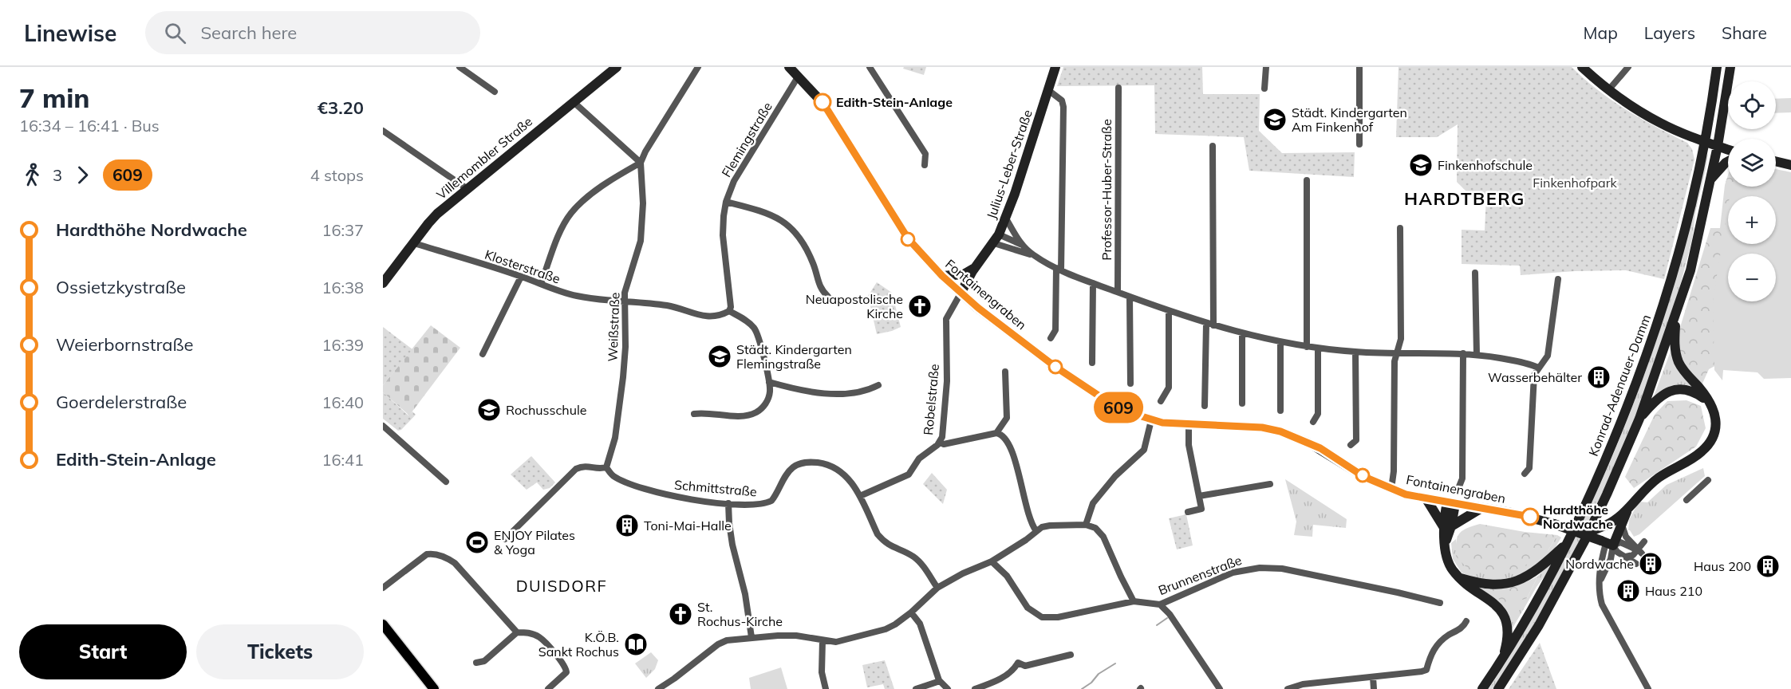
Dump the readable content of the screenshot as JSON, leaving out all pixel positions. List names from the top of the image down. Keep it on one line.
{"streets":{"main road":["Villemombler Straße","Julius-Leber-Straße","Fontainengraben","Konrad-Adenauer-Damm"],"street":["Flemingstraße","Professor-Huber-Straße","Klosterstraße","Weißstraße","Robelstraße","Schmittstraße","Brunnenstraße"]},"crossings":[["Flemingstraße","Fontainengraben"],["Villemombler Straße","Klosterstraße"],["Julius-Leber-Straße","Fontainengraben"],["Julius-Leber-Straße","Robelstraße"],["Klosterstraße","Weißstraße"],["Fontainengraben","Robelstraße"],["Weißstraße","Schmittstraße"],["Robelstraße","Schmittstraße"]],"districts":["HARDTBERG","DUISDORF"],"parks":["Finkenhofpark"],"places":{"other":["Edith-Stein-Anlage","Hardthöhe Nordwache"],"school or university":["Städt. Kindergarten Am Finkenhof","Finkenhofschule","Städt. Kindergarten Flemingstraße","Rochusschule"],"church":["Neuapostolische Kirche","St. Rochus-Kirche"],"building":["Wasserbehälter","Toni-Mai-Halle","Nordwache","Haus 200","Haus 210"],"sports":["ENJOY Pilates & Yoga"],"library":["K.Ö.B. Sankt Rochus"]},"lines":["bus line 609"],"page":{"header":"Linewise","search":"Search here","nav":["Map","Layers","Share"],"heading":["7 min","16:34 – 16:41 · Bus","€3.20"],"on_map":"609","map_buttons":["+","−"],"legs":["3","609","4 stops"],"list":[{"name":"Hardthöhe Nordwache","value":"16:37"},{"name":"Ossietzkystraße","value":"16:38"},{"name":"Weierbornstraße","value":"16:39"},{"name":"Goerdelerstraße","value":"16:40"},{"name":"Edith-Stein-Anlage","value":"16:41"}],"buttons":["Start","Tickets"]}}
